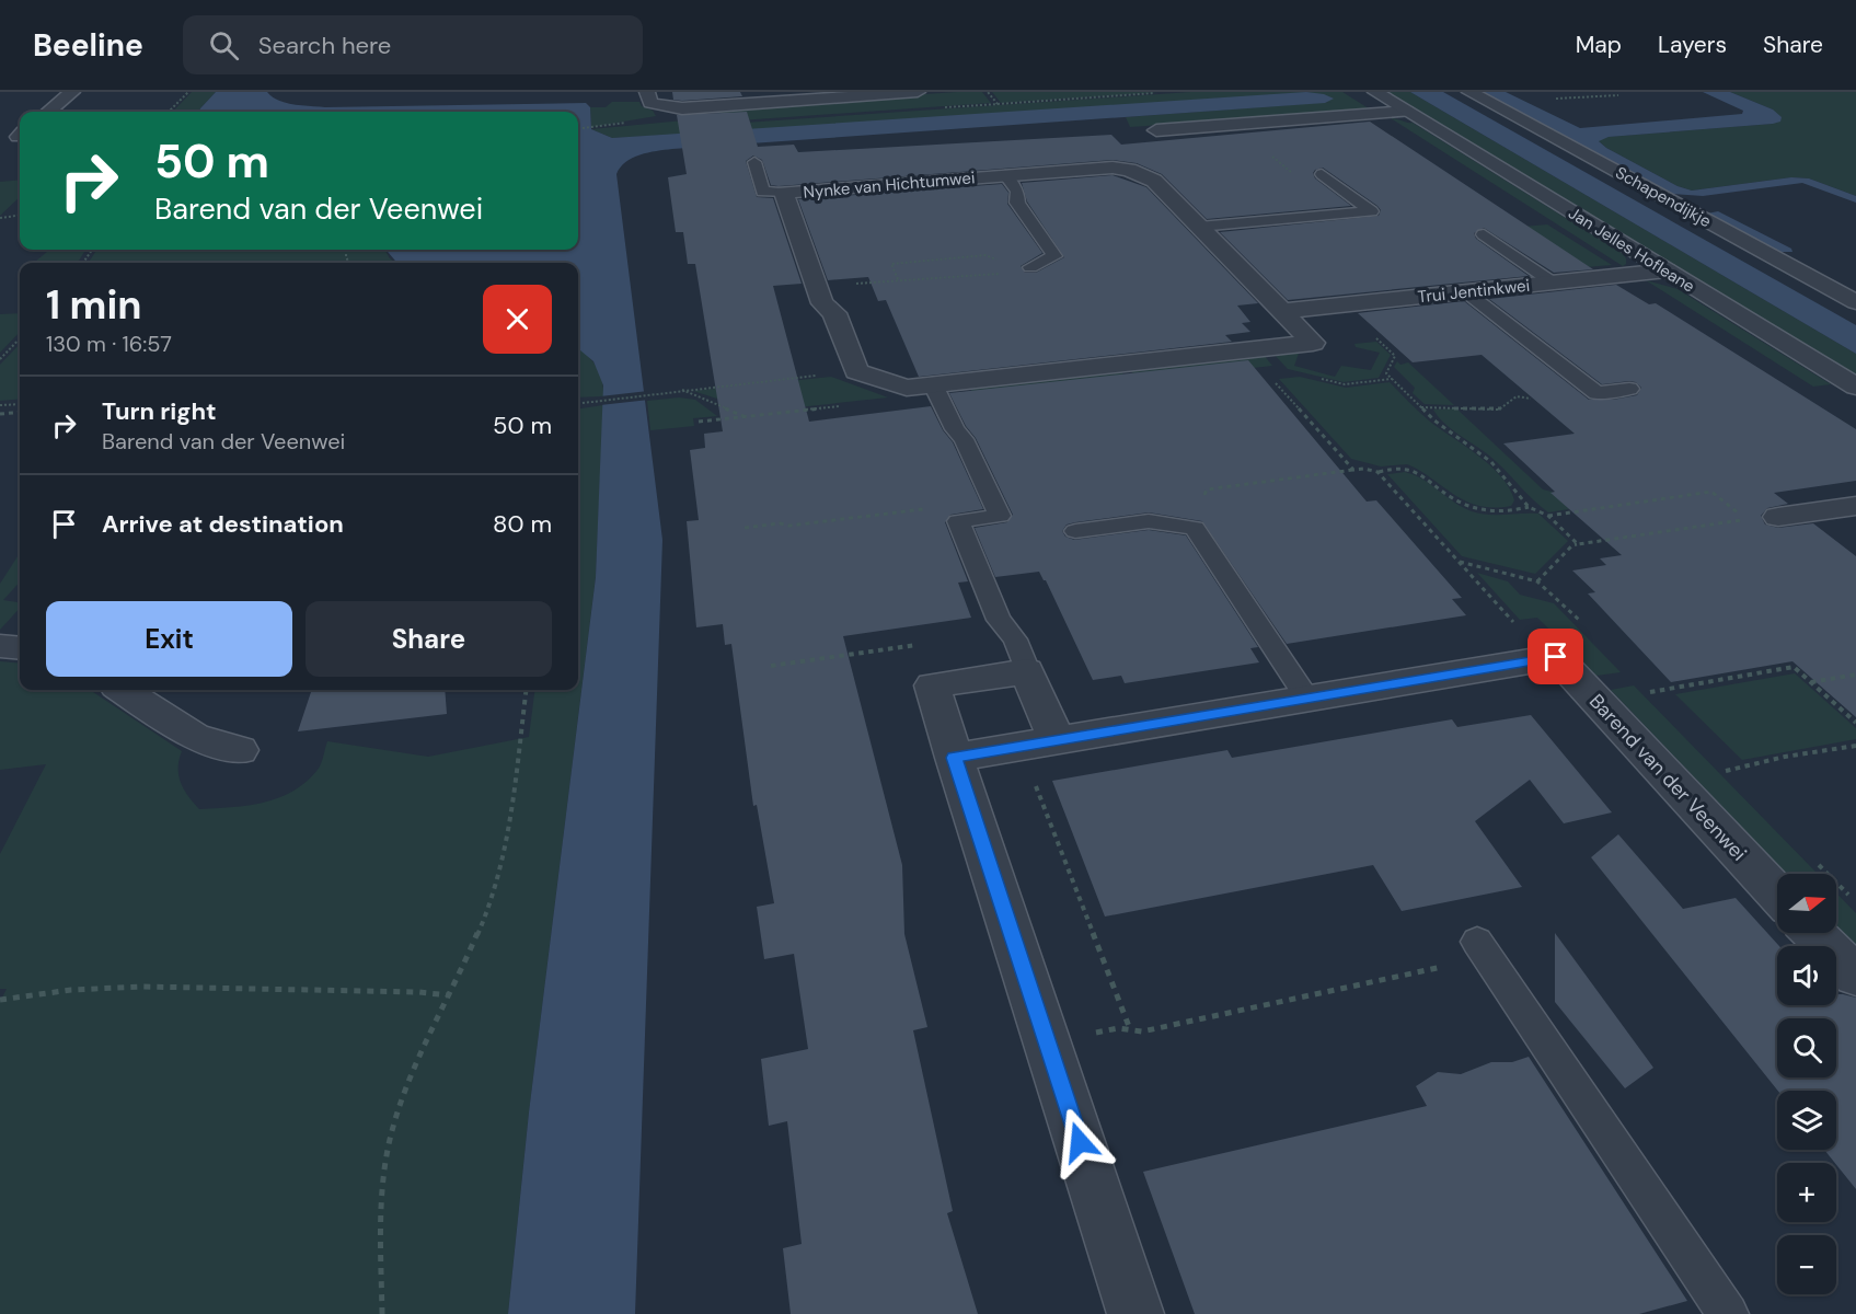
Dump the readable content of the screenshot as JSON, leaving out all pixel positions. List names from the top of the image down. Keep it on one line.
{"streets":{"street":["Nynke van Hichtumwei","Schapendijkje","Jan Jelles Hofleane","Trui Jentinkwei","Barend van der Veenwei"]},"crossings":[["Nynke van Hichtumwei","Trui Jentinkwei"],["Jan Jelles Hofleane","Trui Jentinkwei"]],"north":"right","page":{"header":"Beeline","search":"Search here","nav":["Map","Layers","Share"],"turn":["50 m","Barend van der Veenwei"],"heading":["1 min","130 m · 16:57"],"list":[{"name":"Turn right","note":"Barend van der Veenwei","value":"50 m"},{"name":"Arrive at destination","value":"80 m"}],"buttons":["Exit","Share"],"map_buttons":["+","−"]}}
